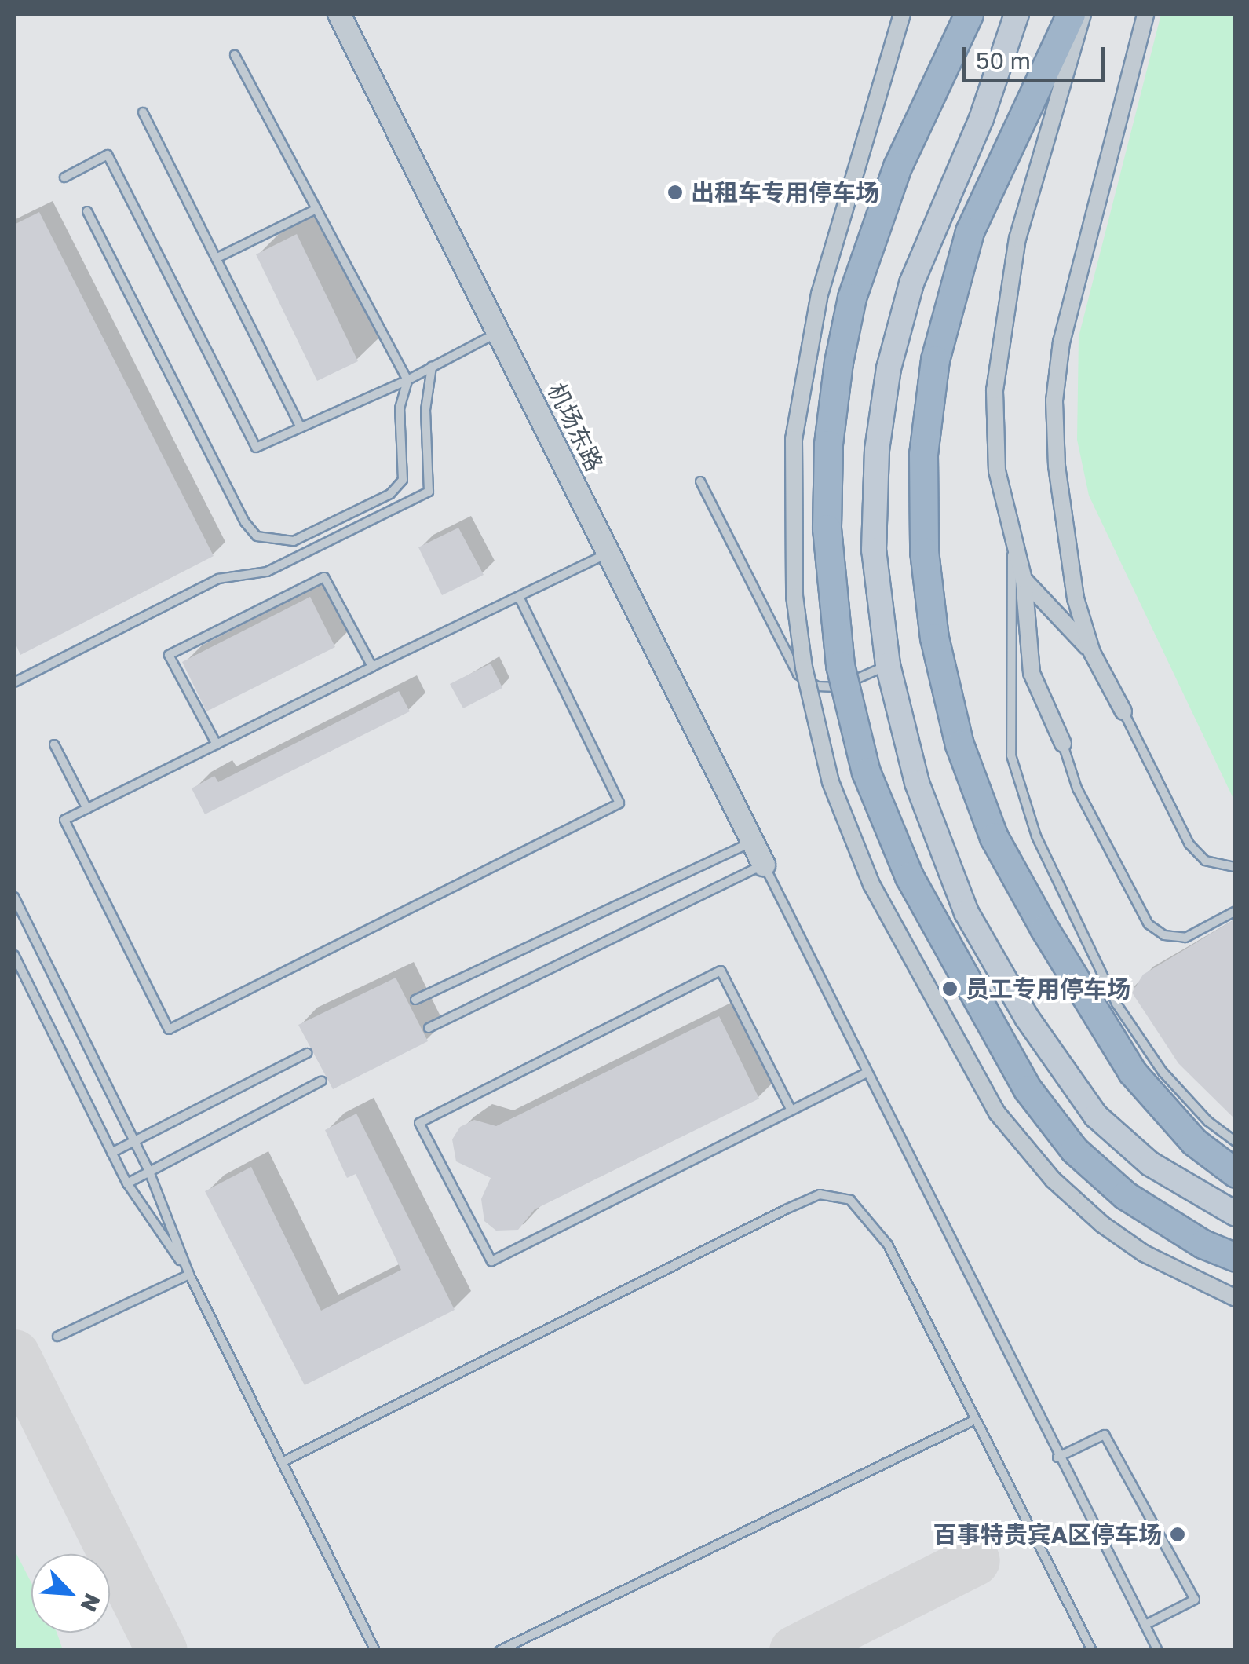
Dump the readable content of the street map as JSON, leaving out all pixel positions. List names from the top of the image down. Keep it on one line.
{"streets":{"street":["机场东路"]},"places":["出租车专用停车场","员工专用停车场","百事特贵宾A区停车场"],"scale_bar":"50 m","north":"bottom right"}
